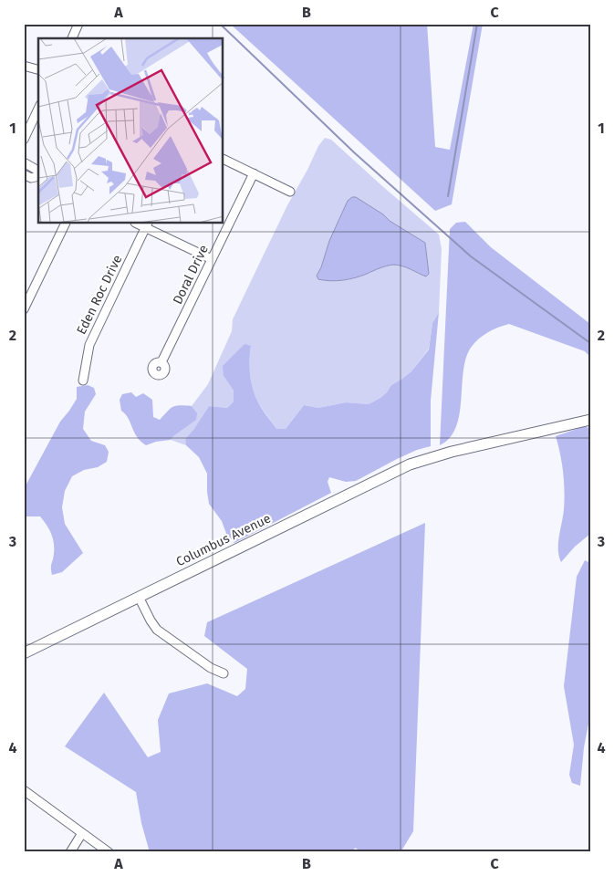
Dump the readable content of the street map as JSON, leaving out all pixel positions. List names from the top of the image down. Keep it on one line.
{"streets":{"main road":["Columbus Avenue"],"street":["Doral Drive","Eden Roc Drive"]},"grid":{"columns":["A","B","C"],"rows":["1","2","3","4"]}}
